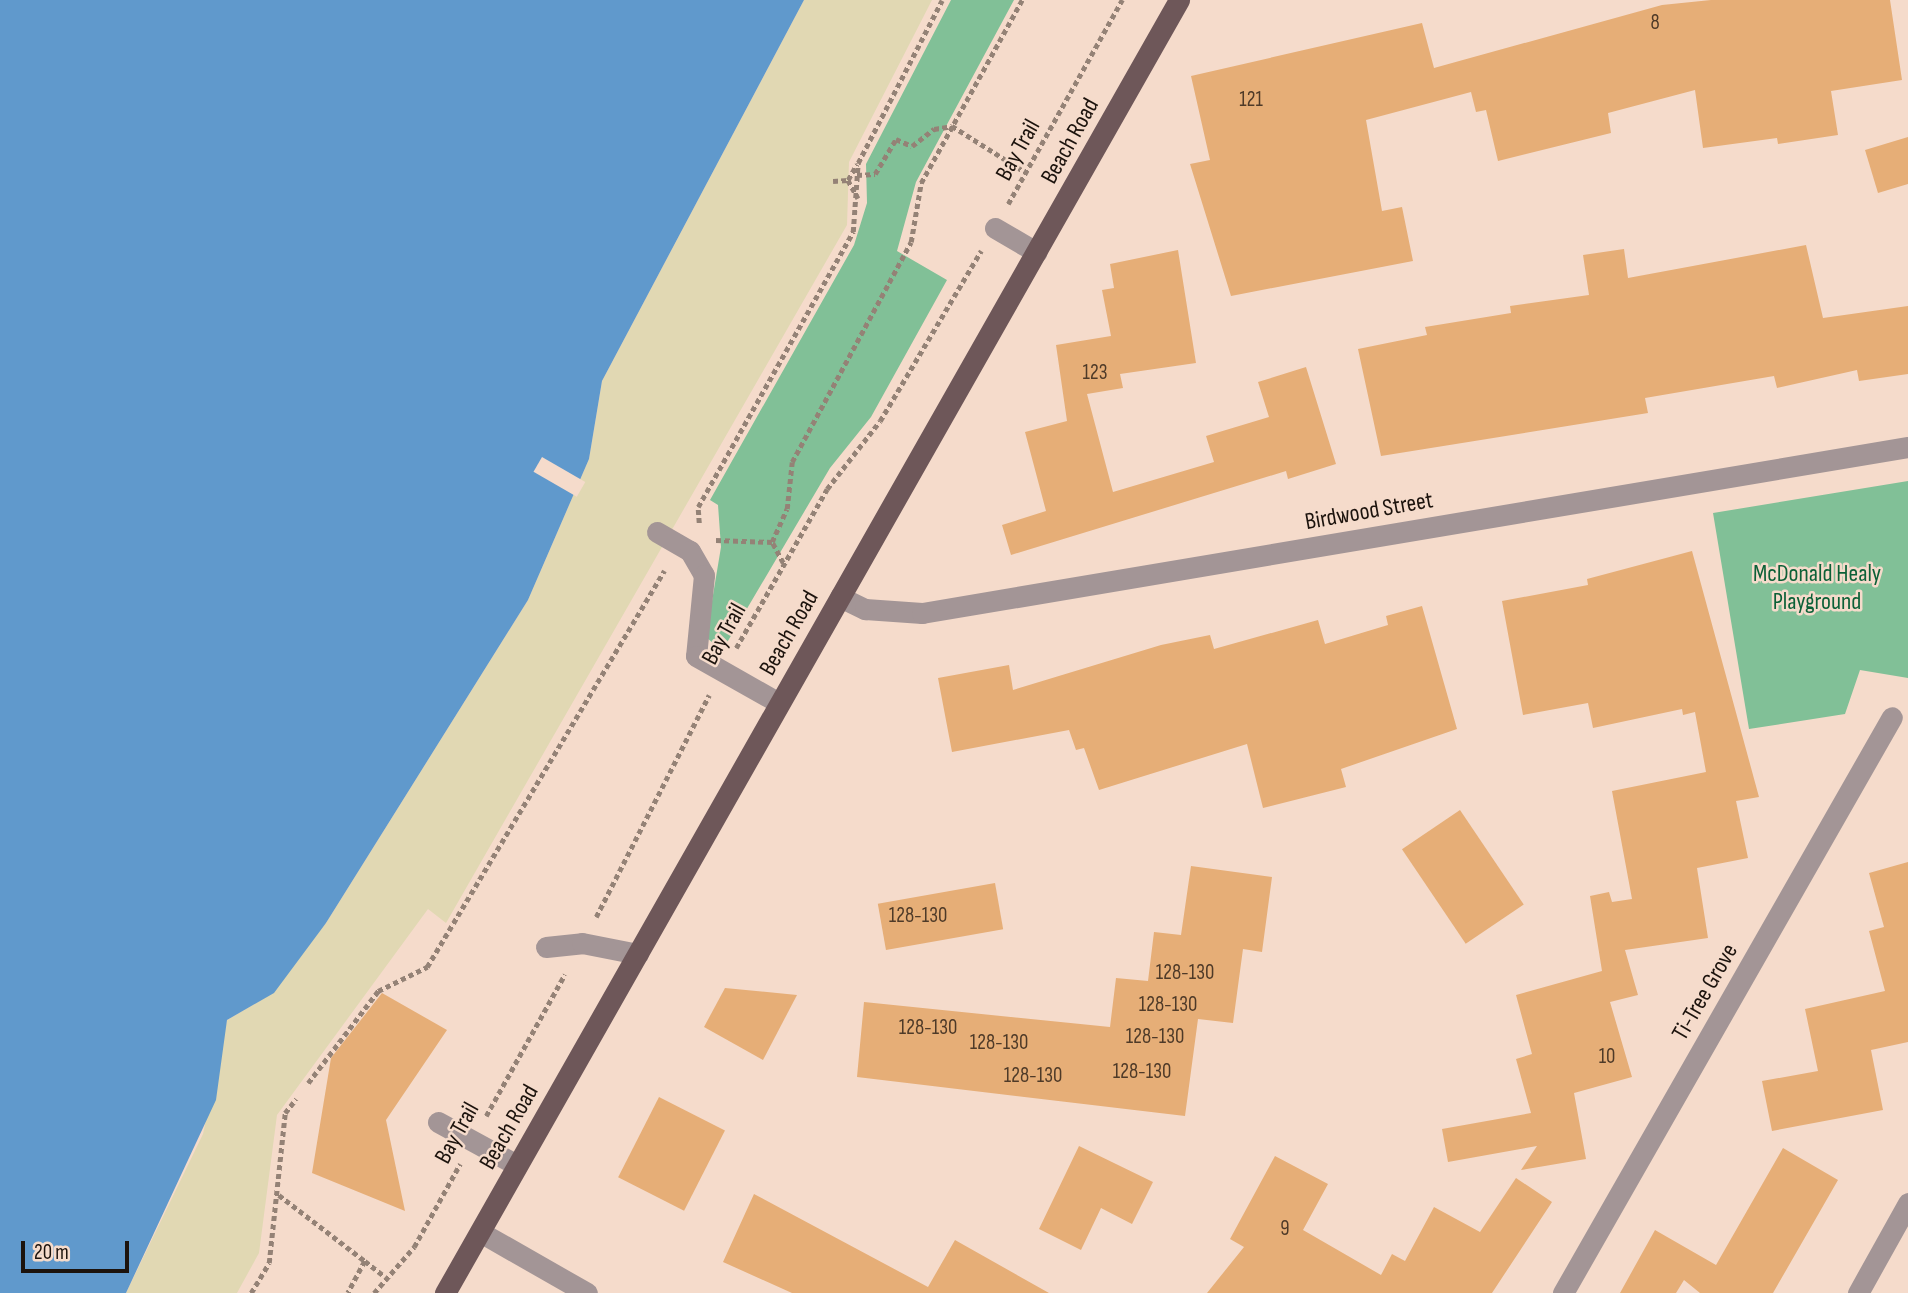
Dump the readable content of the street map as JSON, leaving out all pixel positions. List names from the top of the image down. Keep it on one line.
{"streets":{"main road":["Beach Road"],"street":["Birdwood Street","Ti-Tree Grove"],"path":["Bay Trail"]},"crossings":[["Beach Road","Birdwood Street"]],"parks":["McDonald Healy Playground"],"house_numbers":["8","121","123","128-130","128-130","128-130","128-130","128-130","128-130","10","128-130","128-130","9"],"scale_bar":"20 m"}
